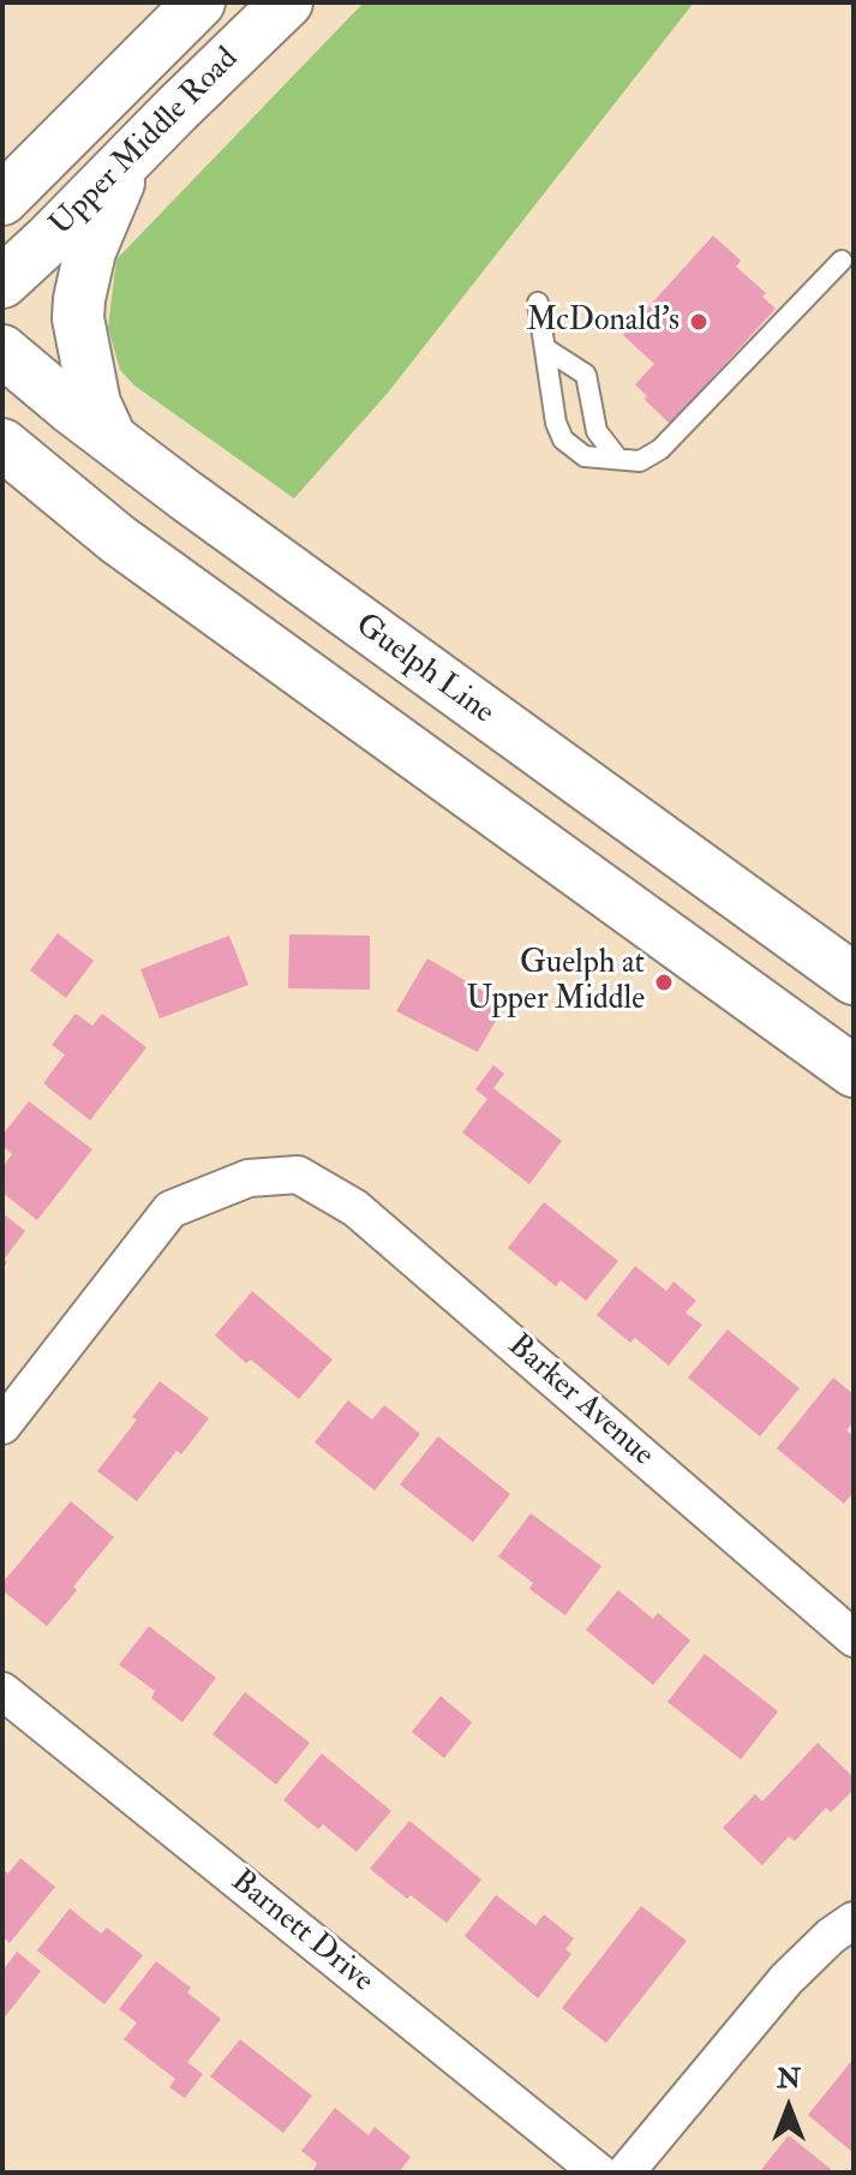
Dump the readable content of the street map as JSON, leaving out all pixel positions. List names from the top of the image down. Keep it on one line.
{"streets":{"main road":["Upper Middle Road","Guelph Line"],"street":["Barker Avenue","Barnett Drive"]},"places":["McDonald's","Guelph at Upper Middle"],"north":"top"}
